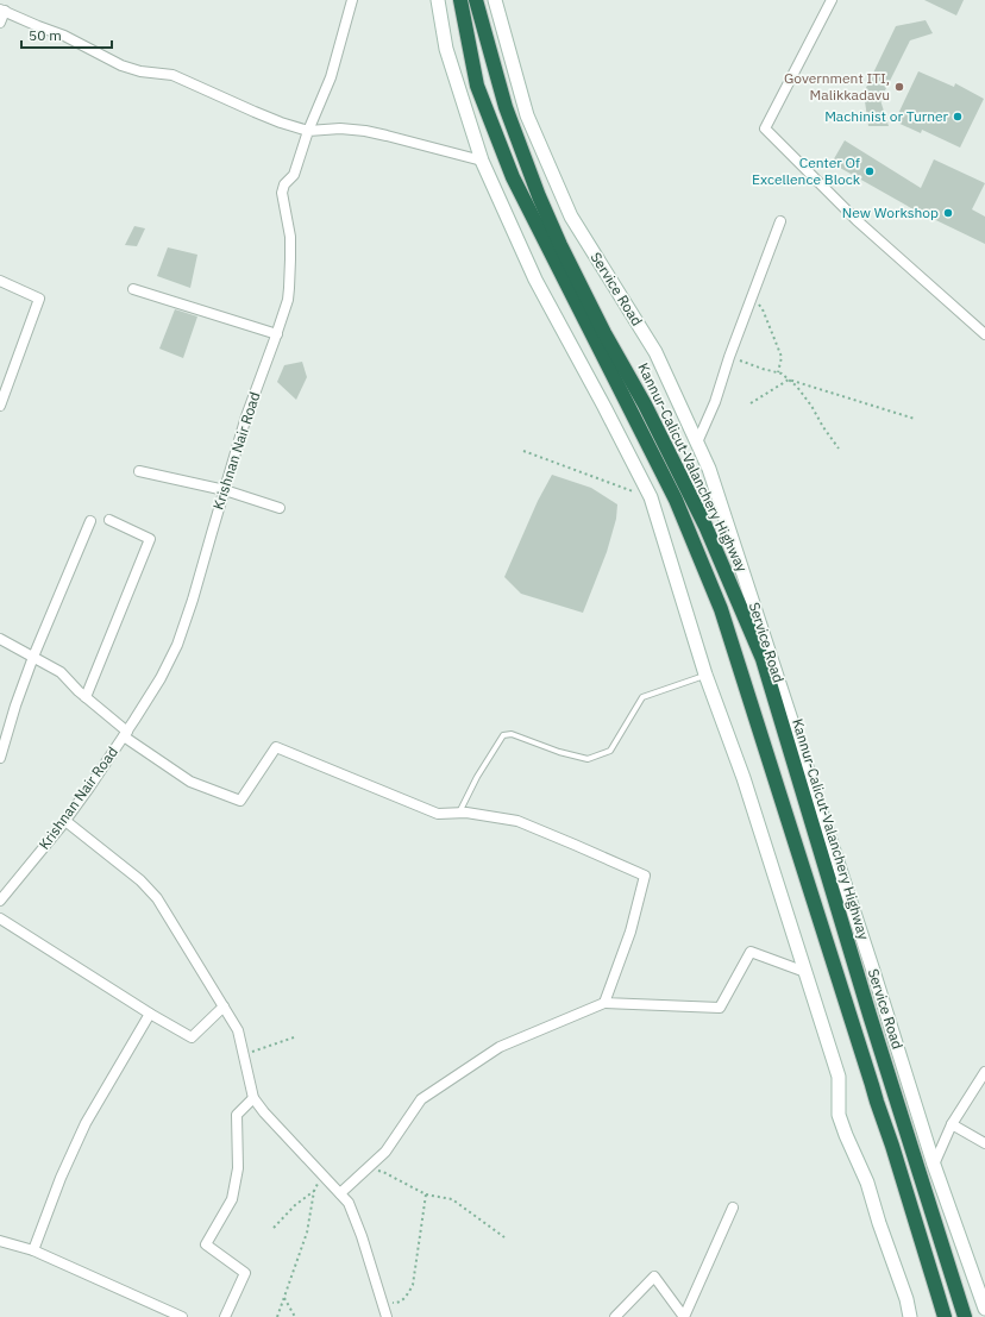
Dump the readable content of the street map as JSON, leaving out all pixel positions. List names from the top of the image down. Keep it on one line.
{"streets":{"highway":["Kannur-Calicut-Valanchery Highway"],"street":["Service Road","Krishnan Nair Road"]},"places":["Government ITI, Malikkadavu","Machinist or Turner","Center Of Excellence Block","New Workshop"],"scale_bar":"50 m"}
